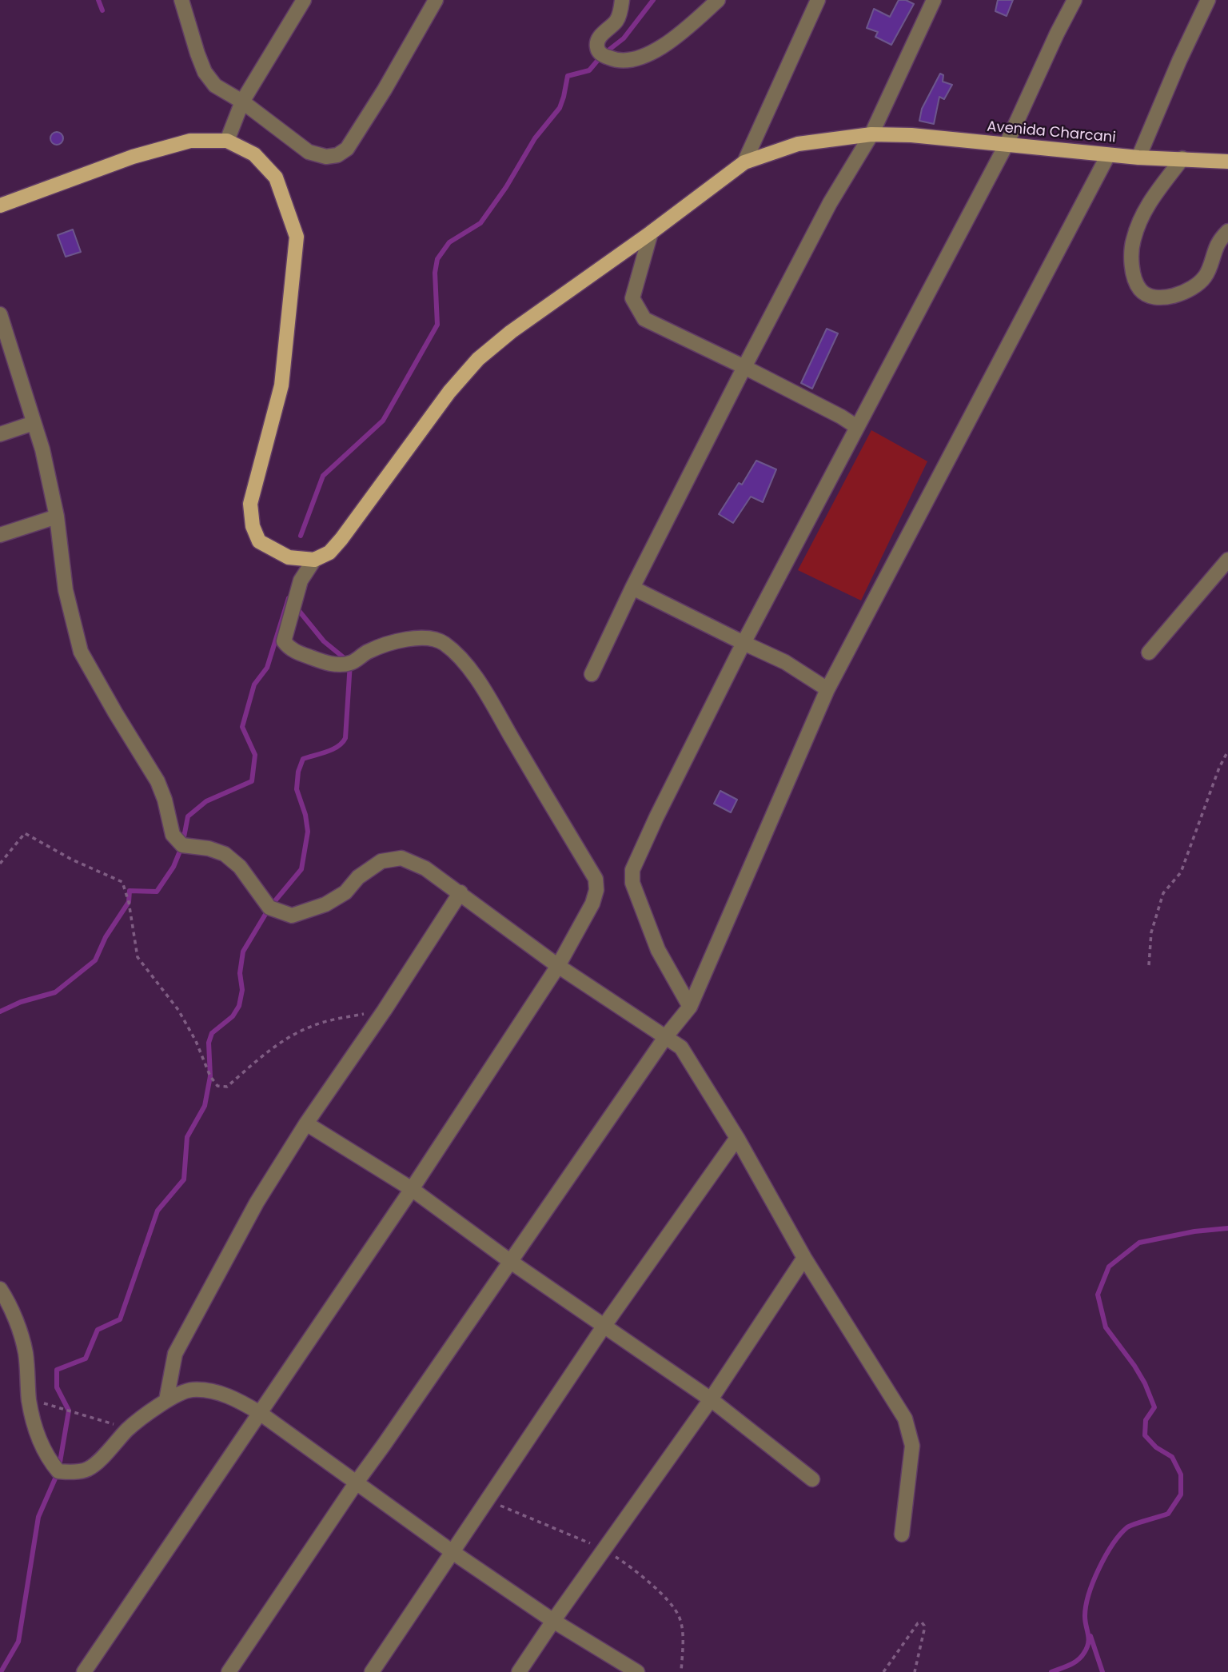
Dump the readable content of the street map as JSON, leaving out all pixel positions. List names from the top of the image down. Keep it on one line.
{"streets":{"main road":["Avenida Charcani"]}}
